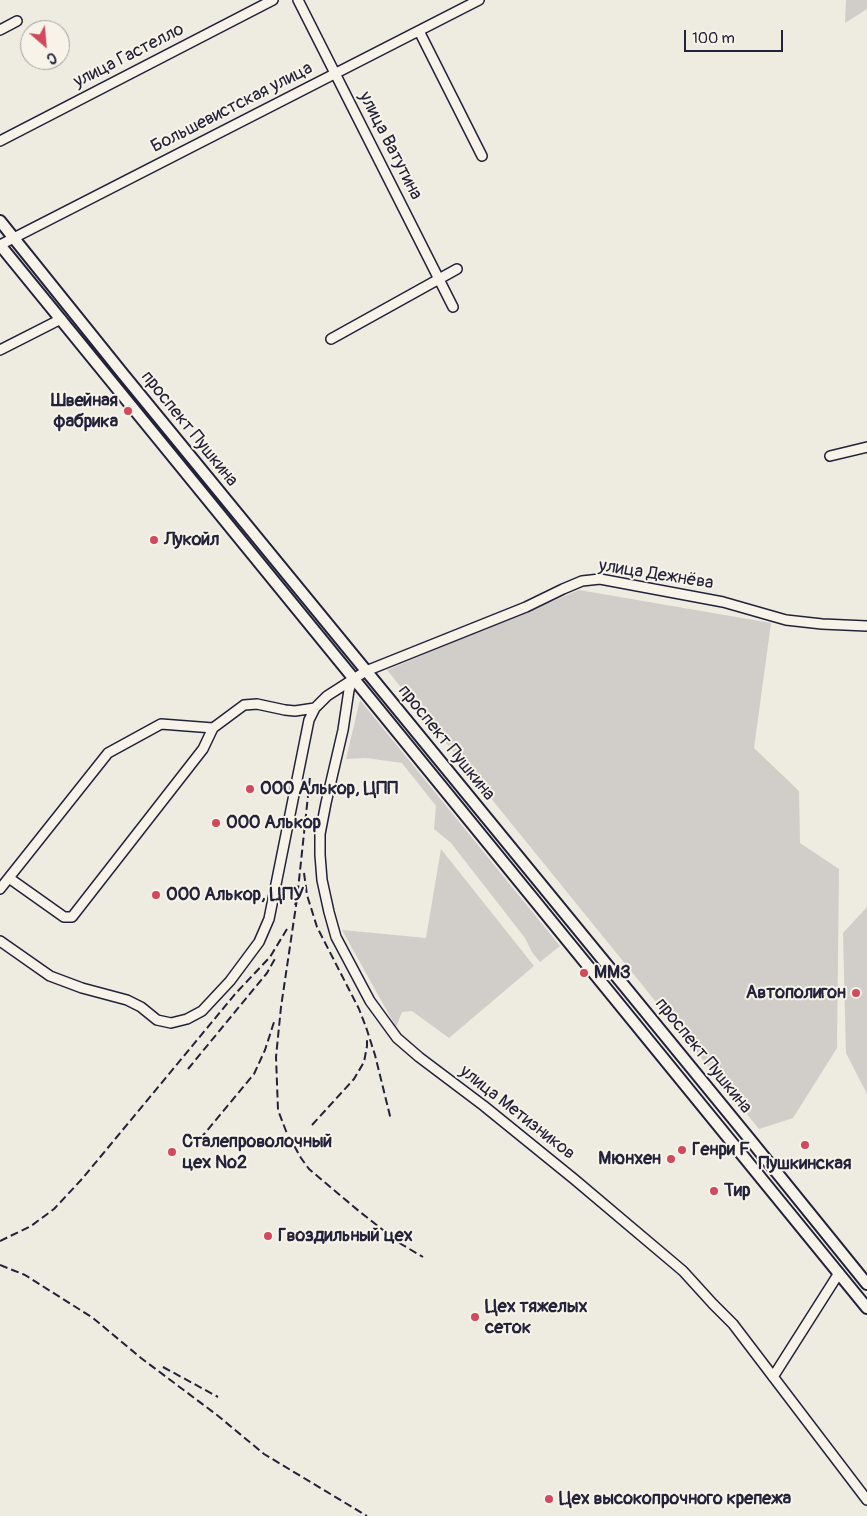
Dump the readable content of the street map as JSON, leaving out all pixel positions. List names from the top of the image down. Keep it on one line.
{"streets":{"main road":["проспект Пушкина"],"street":["улица Гастелло","Большевистская улица","улица Ватутина","улица Дежнёва","улица Метизников"]},"crossings":[["Большевистская улица","улица Ватутина"],["Большевистская улица","проспект Пушкина"],["проспект Пушкина","улица Дежнёва"],["проспект Пушкина","улица Метизников"],["улица Дежнёва","улица Метизников"]],"places":["Швейная фабрика","Лукойл","ООО Алькор, ЦПП","ООО Алькор","ООО Алькор, ЦПУ","ММЗ","Автополигон","Пушкинская","Генри F","Сталепроволочный цех №2","Мюнхен","Тир","Гвоздильный цех","Цех тяжелых сеток","Цех высокопрочного крепежа"],"scale_bar":"100 m","north":"bottom right"}
